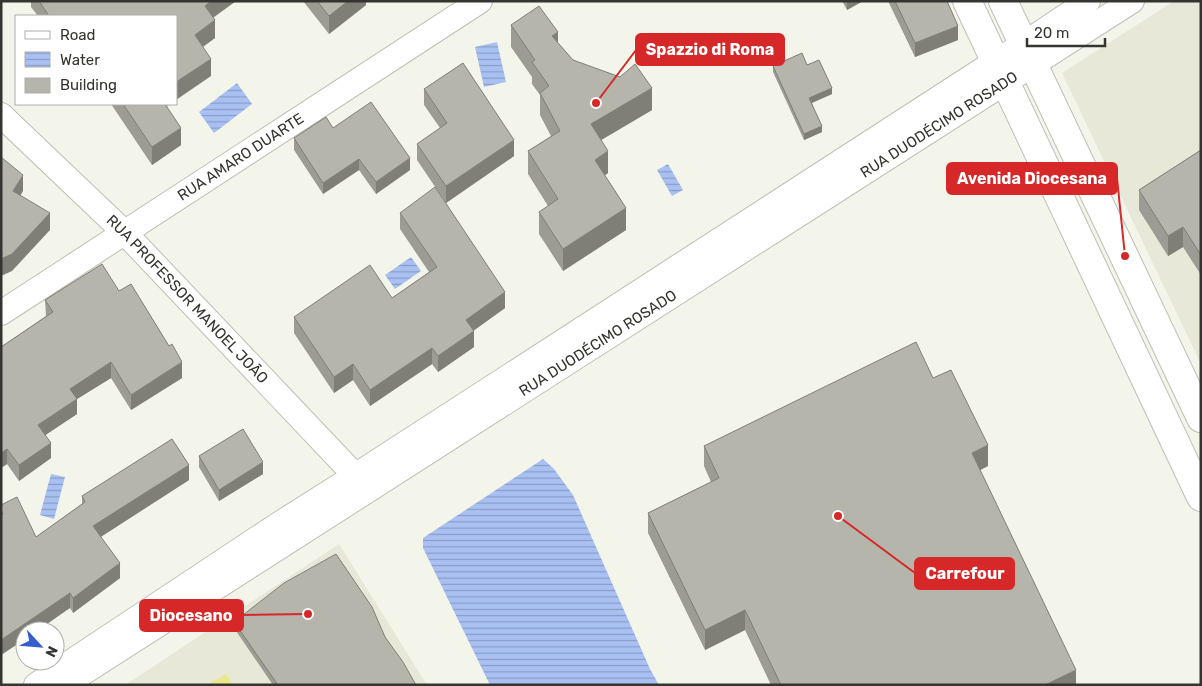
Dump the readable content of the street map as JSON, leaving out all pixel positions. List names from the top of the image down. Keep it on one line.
{"streets":{"street":["RUA DUODÉCIMO ROSADO","RUA AMARO DUARTE","RUA PROFESSOR MANOEL JOÃO"]},"crossings":[["RUA DUODÉCIMO ROSADO","RUA PROFESSOR MANOEL JOÃO"],["RUA AMARO DUARTE","RUA PROFESSOR MANOEL JOÃO"]],"places":["Spazzio di Roma","Avenida Diocesana","Carrefour","Diocesano"],"legend":["Road","Water","Building"],"scale_bar":"20 m","north":"bottom right"}
